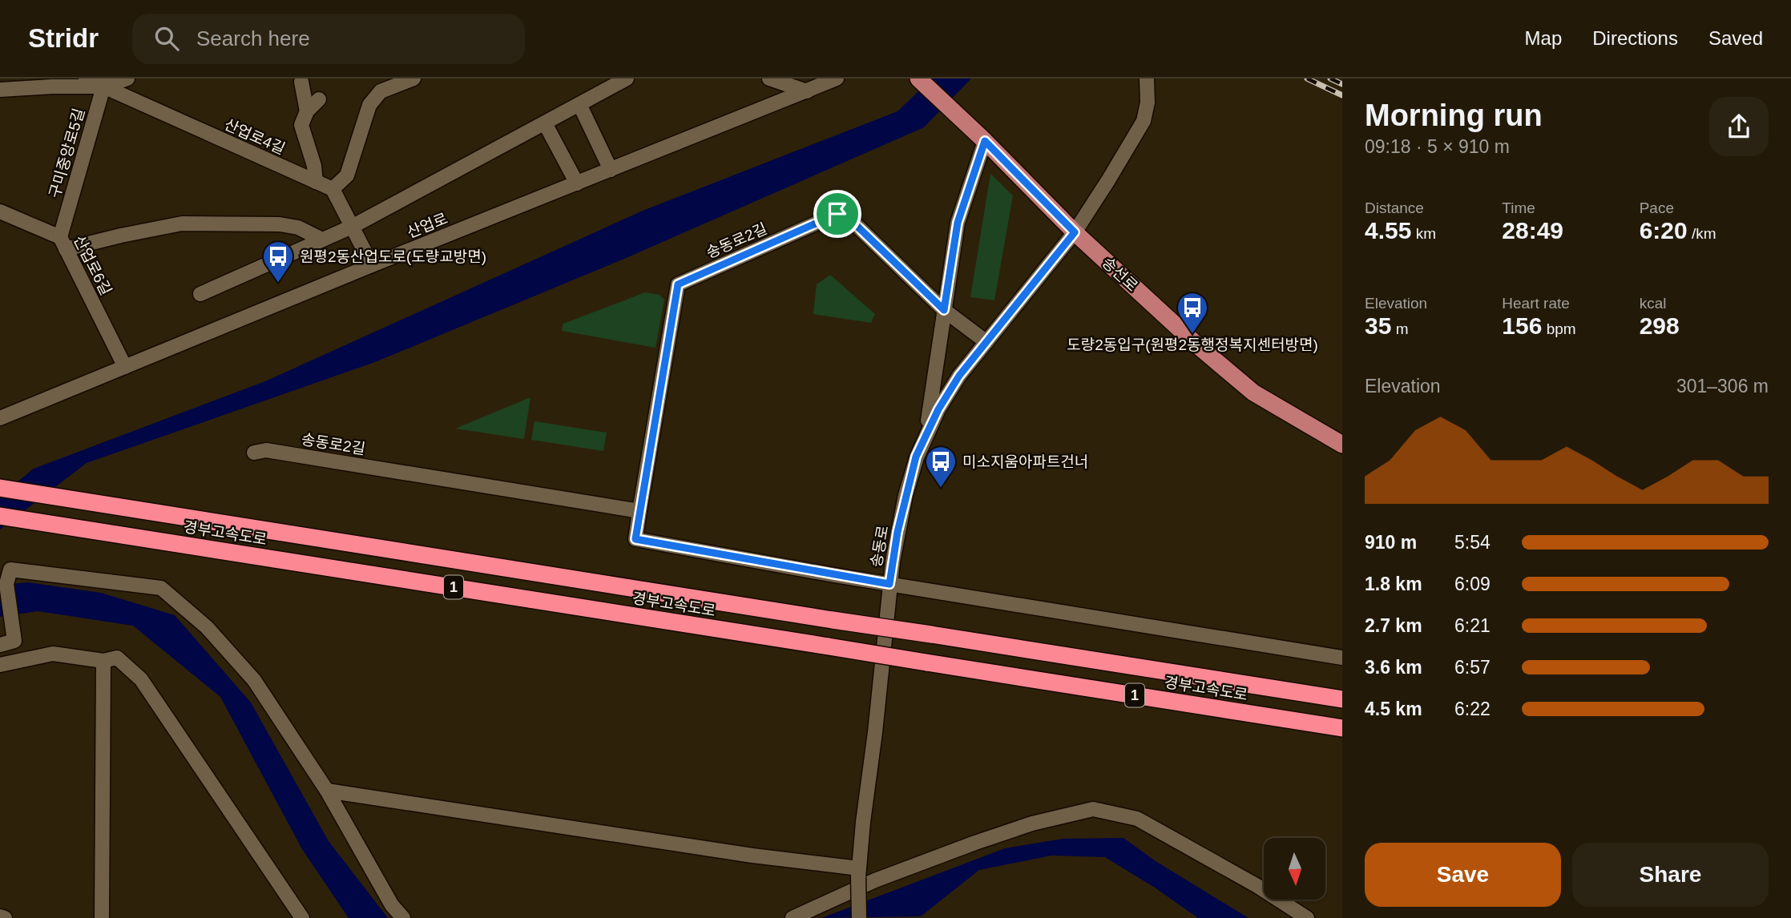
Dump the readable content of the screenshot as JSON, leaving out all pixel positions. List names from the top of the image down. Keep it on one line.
{"streets":{"highway":["경부고속도로","1"],"main road":["송선로"],"street":["산업로4길","구미중앙로5길","산업로","송동로2길","산업로6길","송동로"]},"crossings":[["산업로4길","구미중앙로5길"],["구미중앙로5길","산업로6길"],["산업로","산업로6길"],["송동로2길","송동로"],["송선로","송동로"]],"places":{"bus stop":["원평2동산업도로(도량교방면)","도량2동입구(원평2동행정복지센터방면)","미소지움아파트건너"]},"north":"bottom","page":{"header":"Stridr","search":"Search here","nav":["Map","Directions","Saved"],"heading":["Morning run","09:18 · 5 × 910 m"],"stats":[["Distance","4.55 km"],["Time","28:49"],["Pace","6:20 /km"],["Elevation","35 m"],["Heart rate","156 bpm"],["kcal","298"]],"chart":["Elevation","301–306 m"],"list":[{"name":"910 m","note":"5:54"},{"name":"1.8 km","note":"6:09"},{"name":"2.7 km","note":"6:21"},{"name":"3.6 km","note":"6:57"},{"name":"4.5 km","note":"6:22"}],"buttons":["Save","Share"]}}
